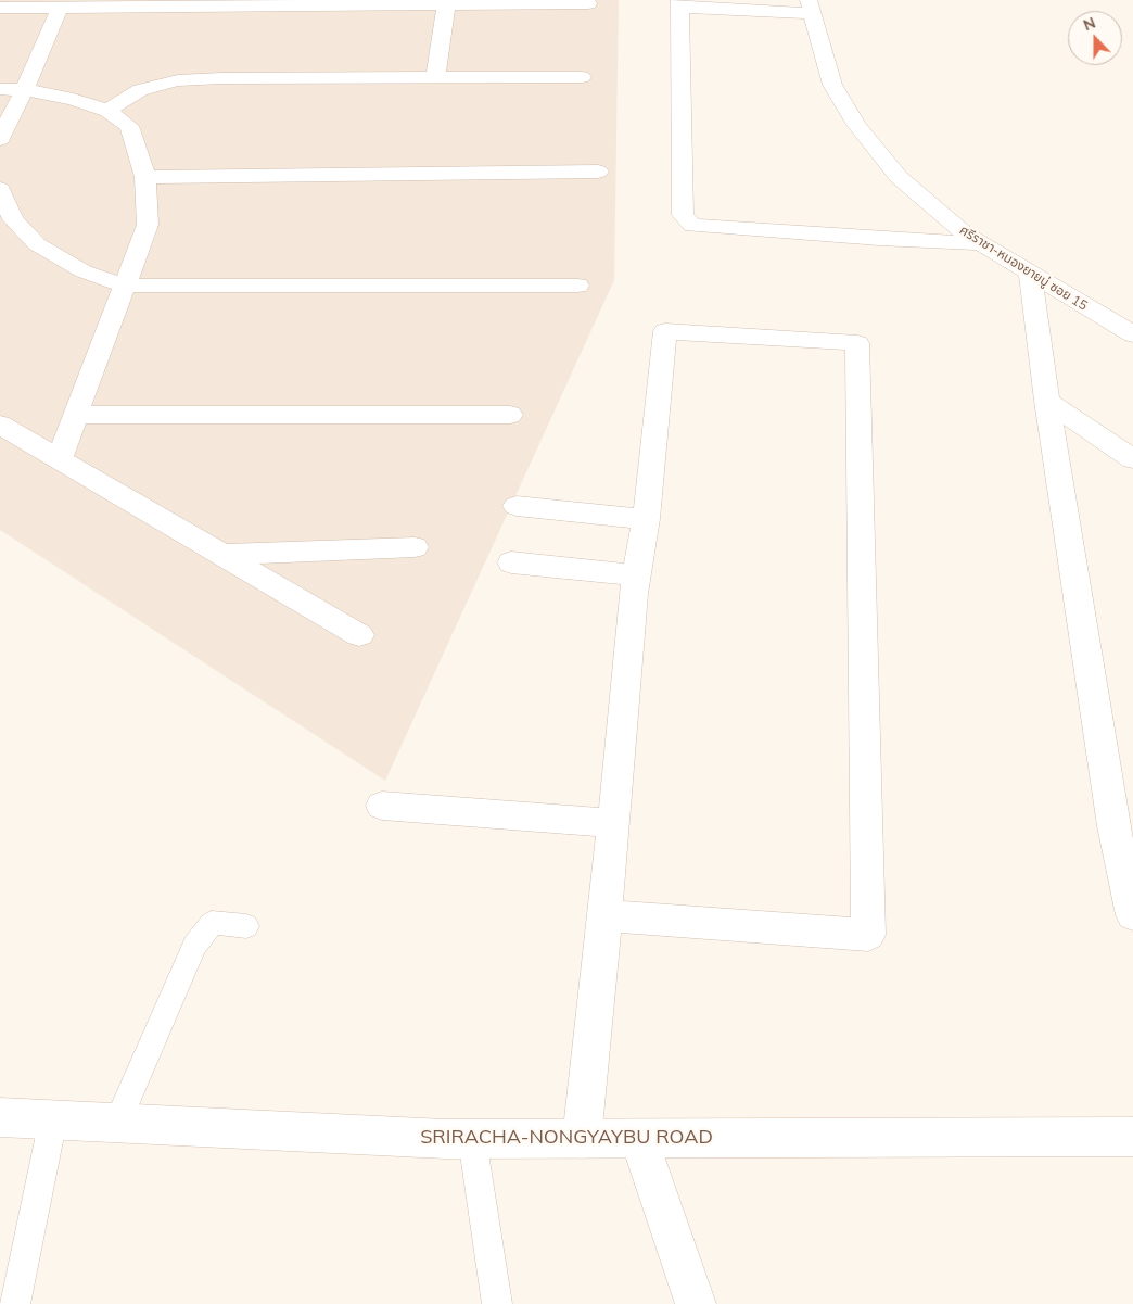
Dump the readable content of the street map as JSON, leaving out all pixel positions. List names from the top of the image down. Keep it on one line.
{"streets":{"street":["ศรีราชา-หนองยายบู่ ซอย 15","SRIRACHA-NONGYAYBU ROAD"]},"north":"top"}
